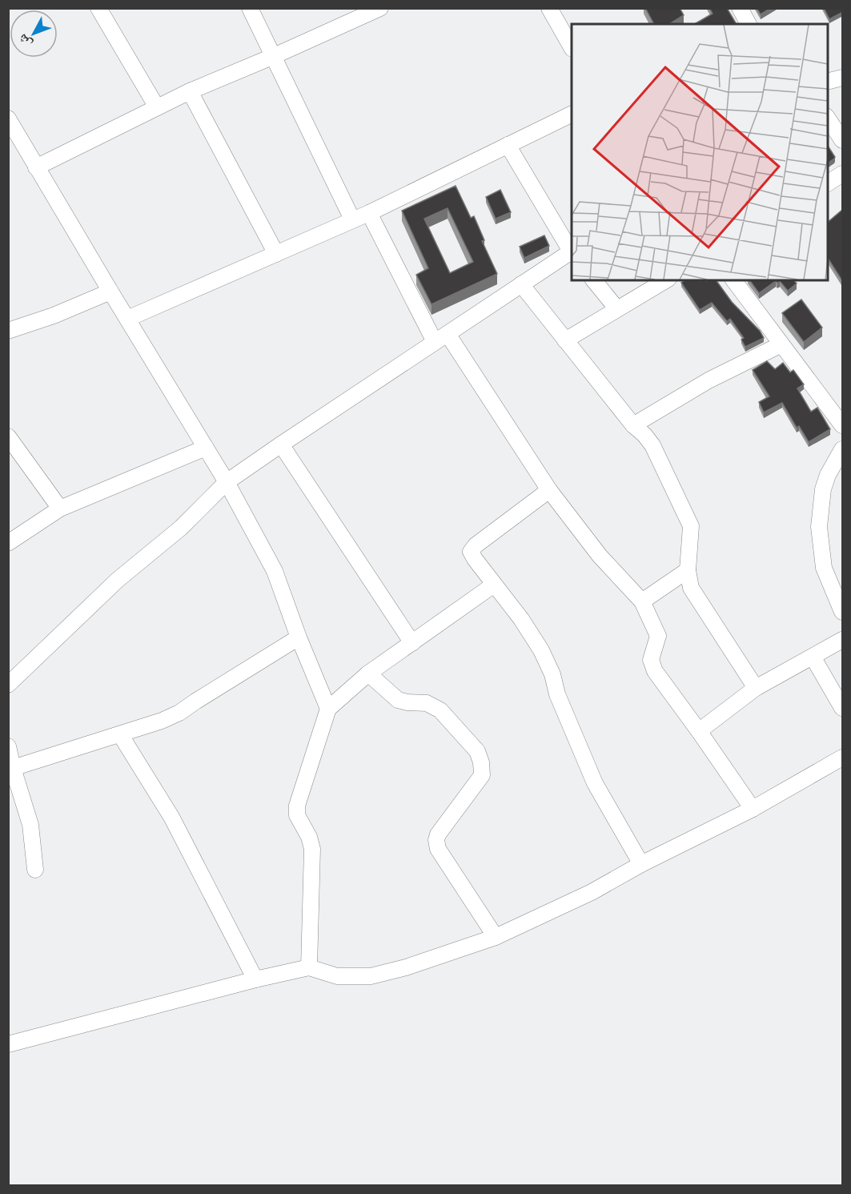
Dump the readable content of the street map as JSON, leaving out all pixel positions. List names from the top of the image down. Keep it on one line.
{"north":"bottom left"}
